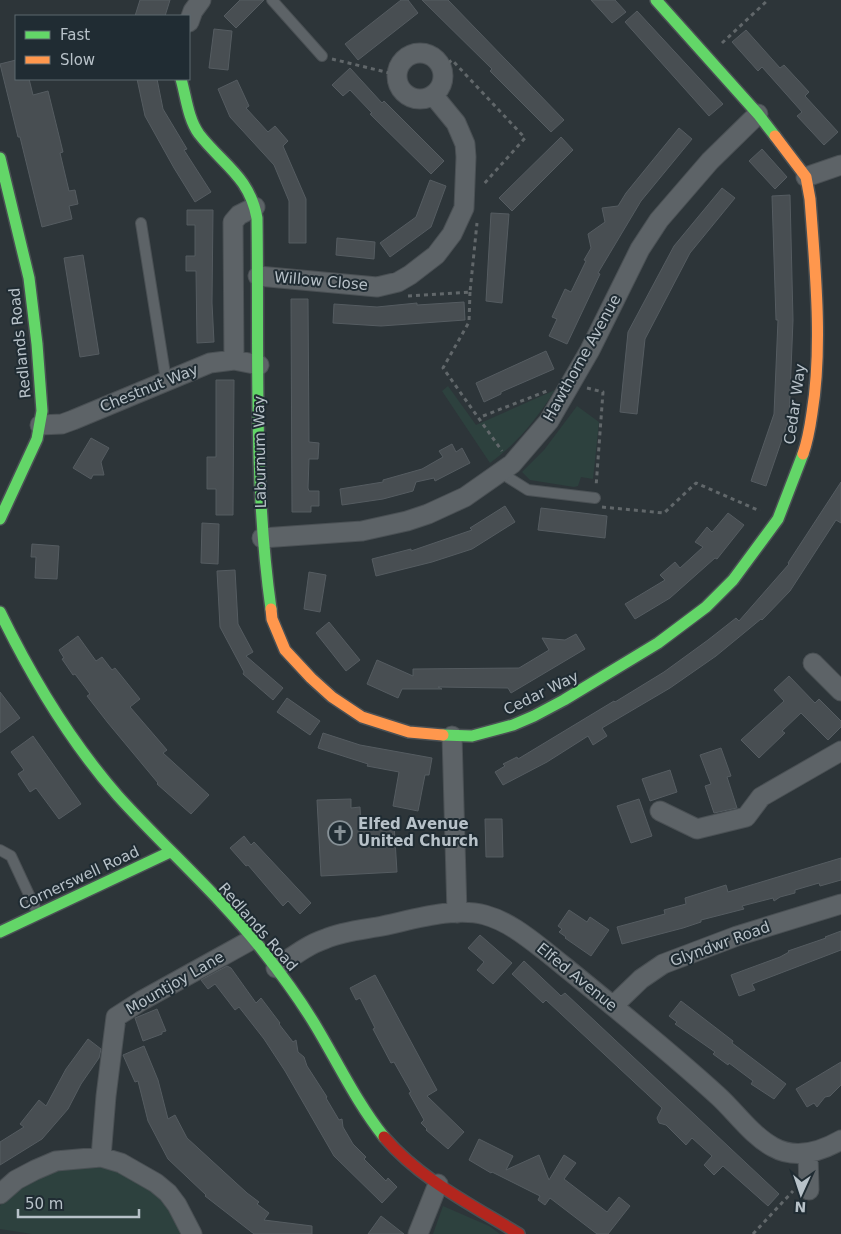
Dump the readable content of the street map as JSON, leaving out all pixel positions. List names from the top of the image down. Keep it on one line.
{"streets":{"street":["Willow Close","Redlands Road","Hawthorne Avenue","Chestnut Way","Cedar Way","Laburnum Way","Cornerswell Road","Glyndwr Road","Elfed Avenue","Mountjoy Lane"]},"crossings":[["Willow Close","Laburnum Way"],["Redlands Road","Chestnut Way"],["Redlands Road","Cornerswell Road"],["Redlands Road","Elfed Avenue"],["Redlands Road","Mountjoy Lane"],["Hawthorne Avenue","Laburnum Way"],["Chestnut Way","Laburnum Way"],["Cedar Way","Laburnum Way"],["Glyndwr Road","Elfed Avenue"]],"places":{"church":["Elfed Avenue United Church"]},"legend":["Fast","Slow"],"scale_bar":"50 m","north":"bottom"}
